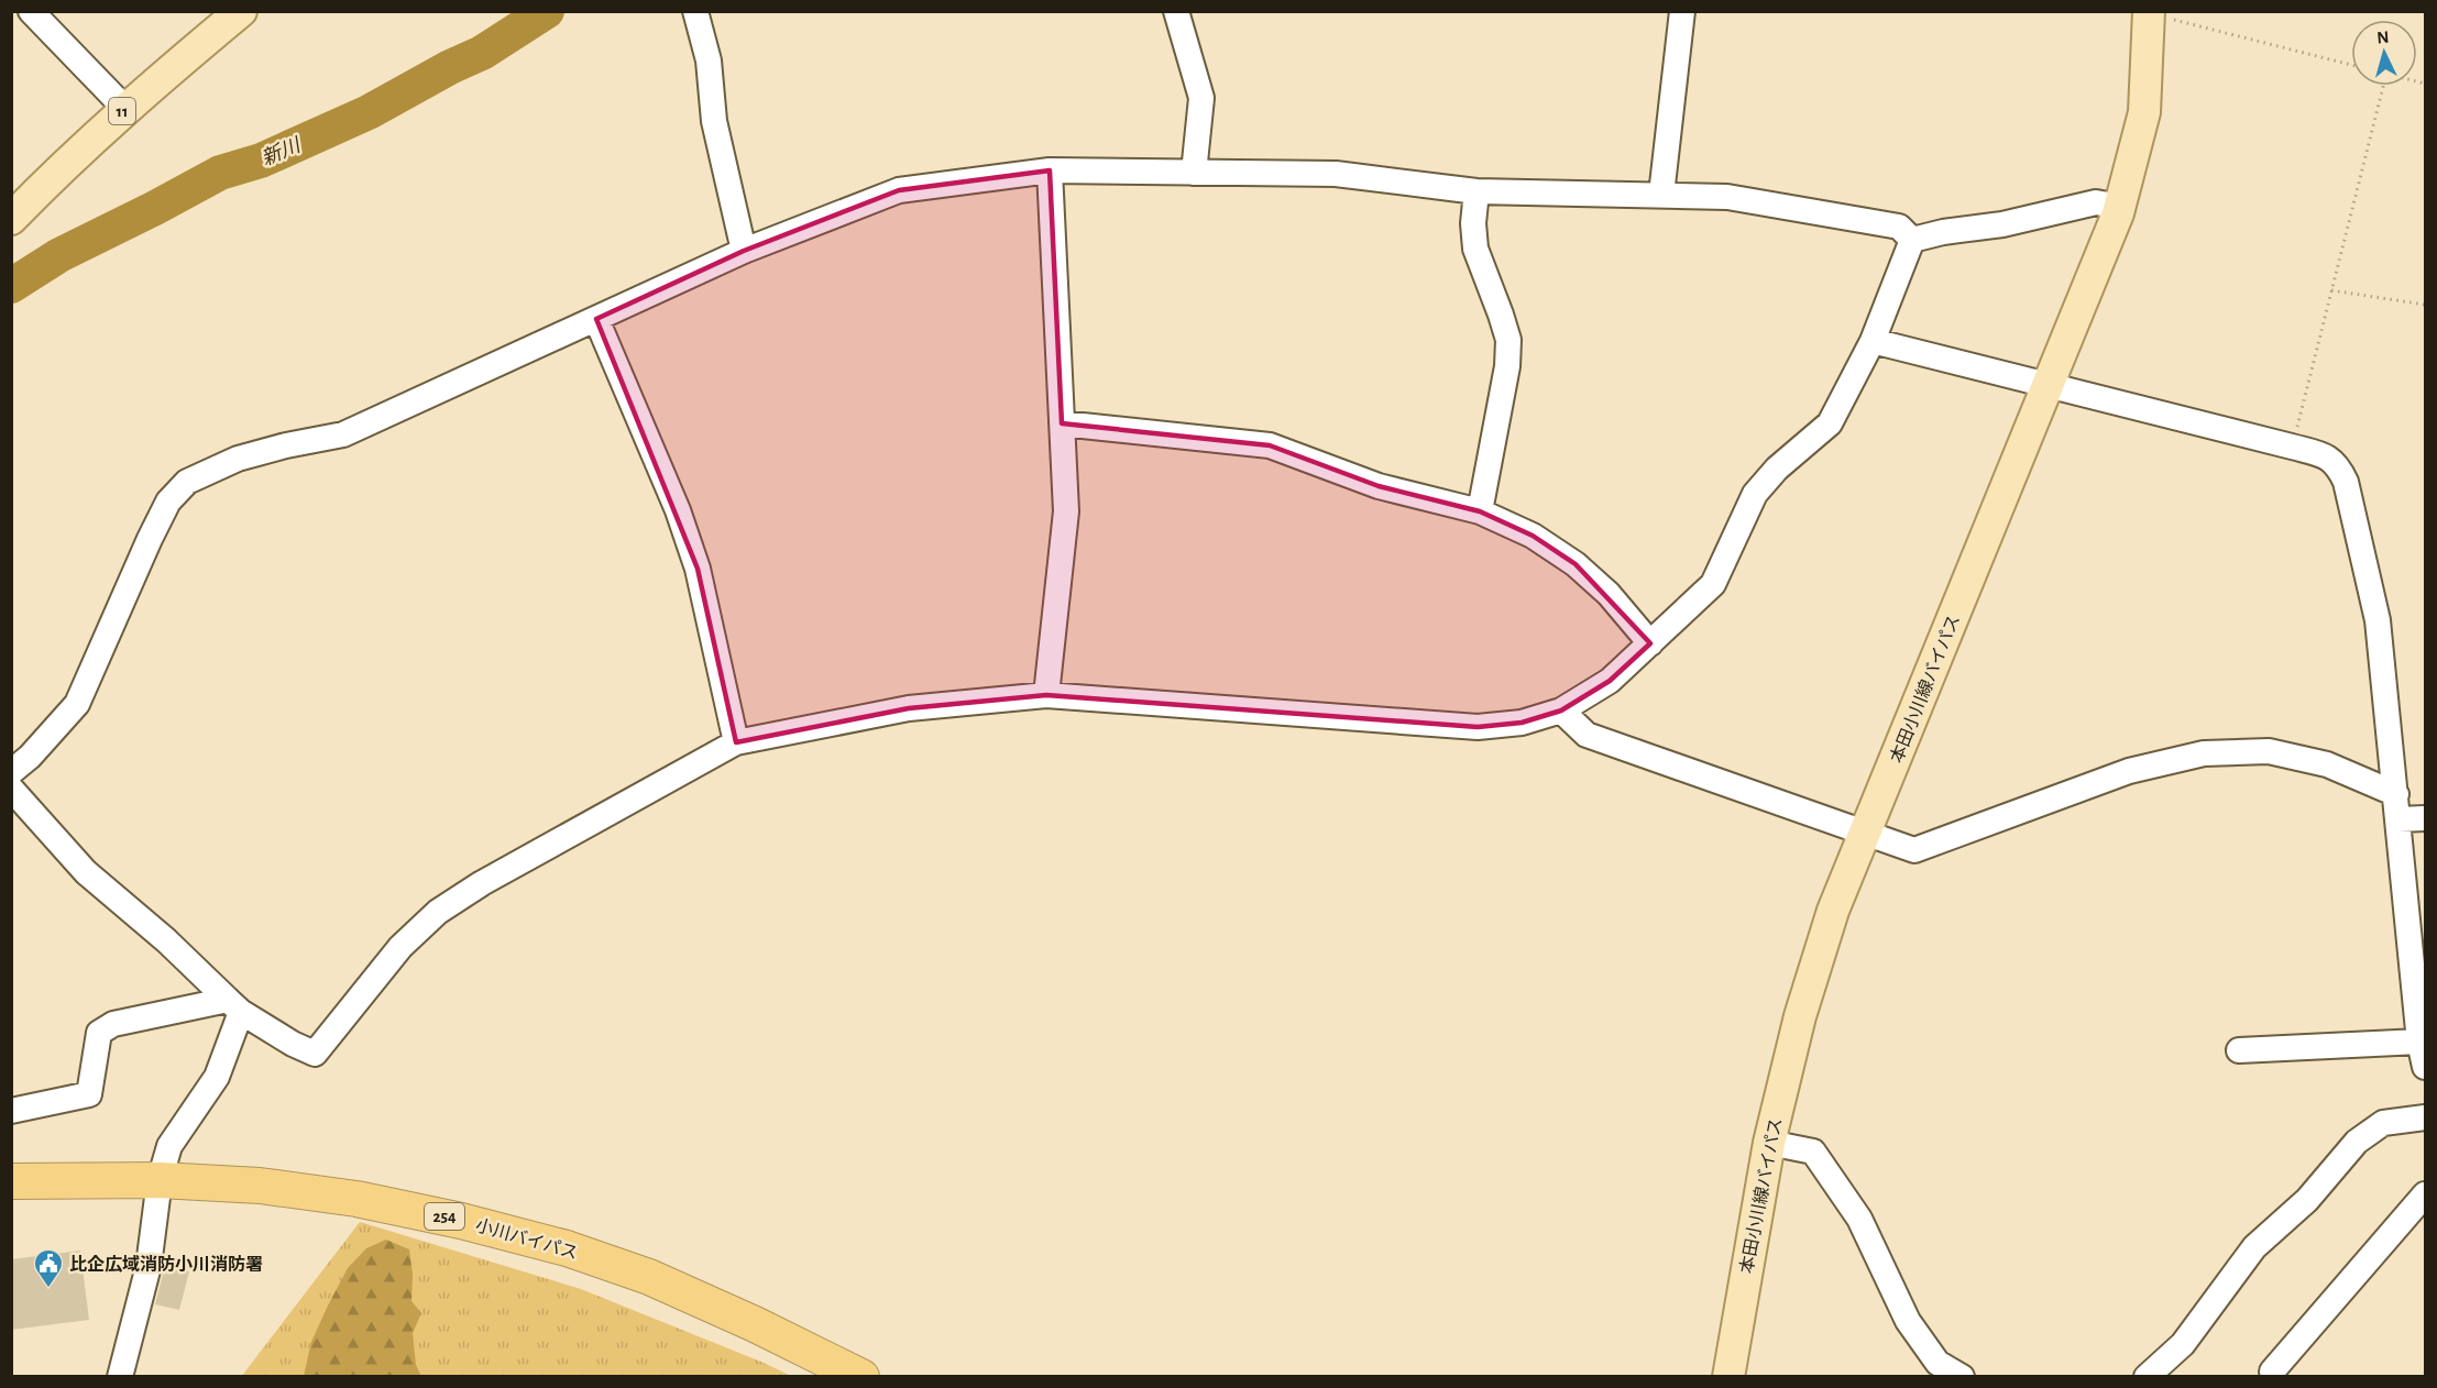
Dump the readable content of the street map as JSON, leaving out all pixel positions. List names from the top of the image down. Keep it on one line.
{"streets":{"highway":["254","小川バイパス"],"main road":["11","本田小川線バイパス"]},"water":["新川"],"places":{"public building":["比企広域消防小川消防署"]},"north":"top"}
